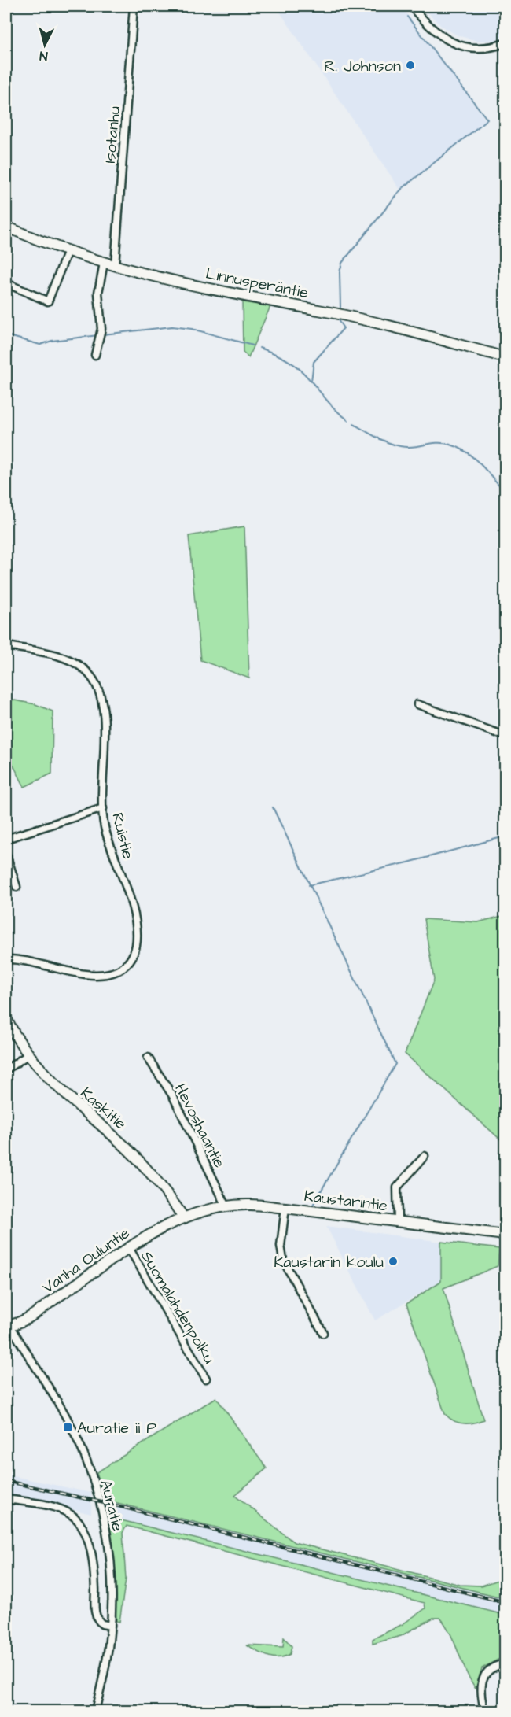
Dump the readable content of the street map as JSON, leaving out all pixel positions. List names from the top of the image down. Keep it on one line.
{"streets":{"street":["Isotanhu","Linnusperäntie","Ruistie","Kaskitie","Hevoshaantie","Kaustarintie","Vanha Ouluntie","Suomalahdenpolku","Auratie"]},"crossings":[["Isotanhu","Linnusperäntie"],["Kaskitie","Kaustarintie"],["Kaskitie","Vanha Ouluntie"],["Hevoshaantie","Kaustarintie"],["Kaustarintie","Vanha Ouluntie"],["Vanha Ouluntie","Suomalahdenpolku"],["Vanha Ouluntie","Auratie"]],"places":{"other":["R. Johnson","Kaustarin koulu"],"transit":["Auratie ii P"]},"north":"bottom"}
